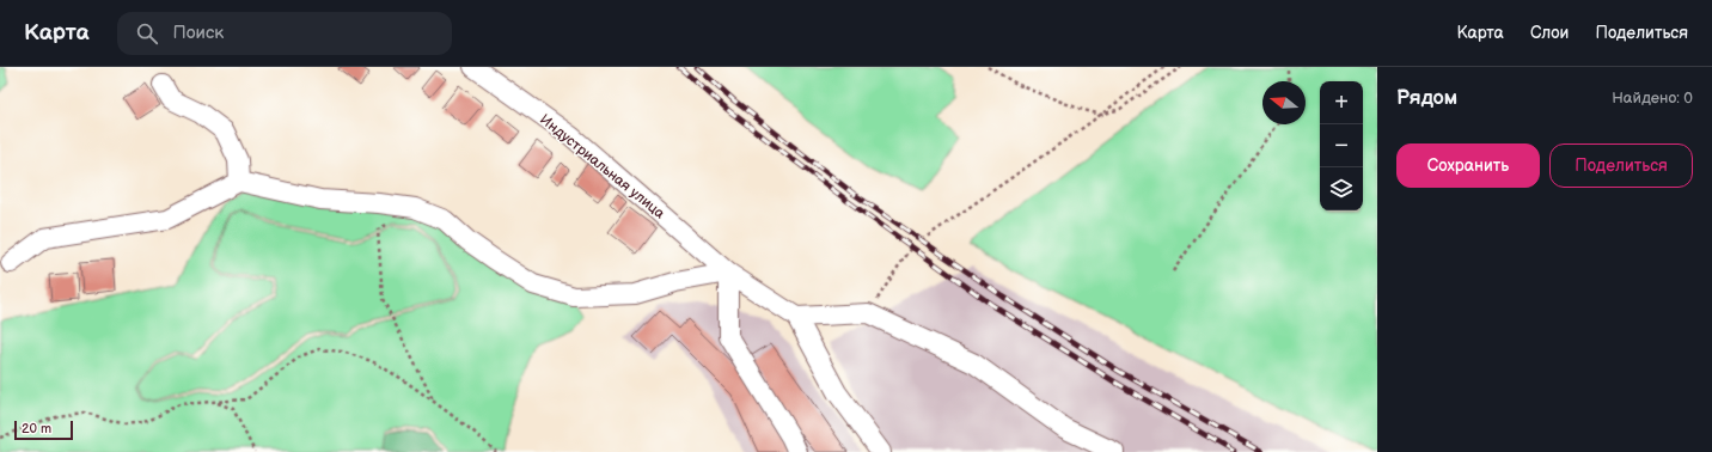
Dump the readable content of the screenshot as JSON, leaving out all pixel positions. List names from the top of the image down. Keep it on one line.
{"streets":{"street":["Индустриальная улица"]},"scale_bar":"20 m","north":"left","page":{"header":"Карта","search":"Поиск","nav":["Карта","Слои","Поделиться"],"heading":["Рядом","Найдено: 0"],"map_buttons":["+","−"],"buttons":["Сохранить","Поделиться"],"scale":"20 m"}}
